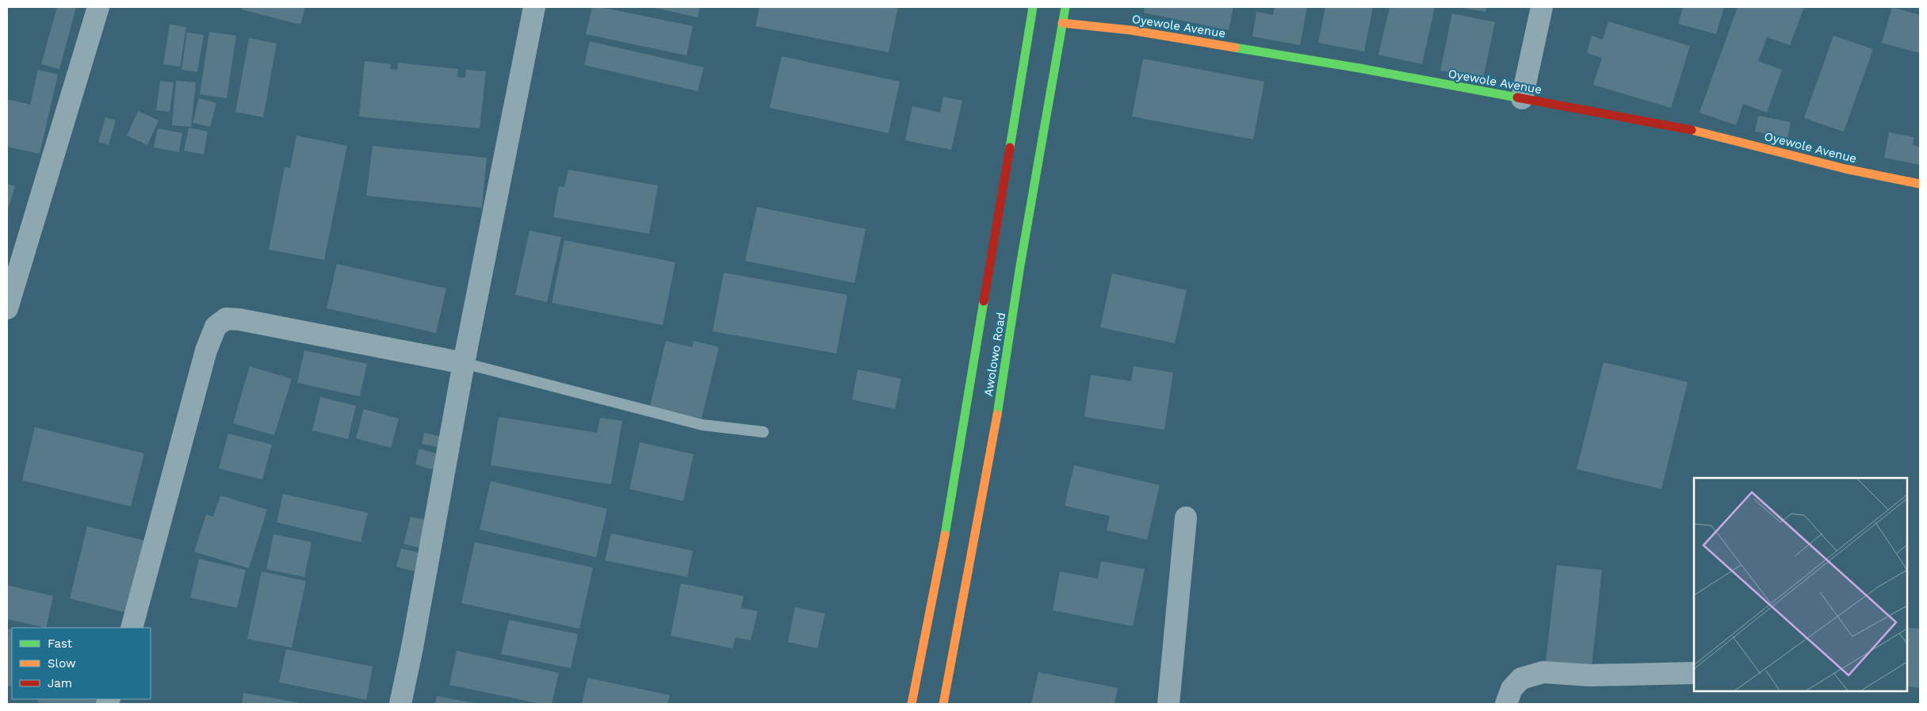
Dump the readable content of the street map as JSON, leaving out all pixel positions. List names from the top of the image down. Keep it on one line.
{"streets":{"main road":["Oyewole Avenue","Awolowo Road"]},"crossings":[["Oyewole Avenue","Awolowo Road"]],"legend":["Fast","Slow","Jam"]}
